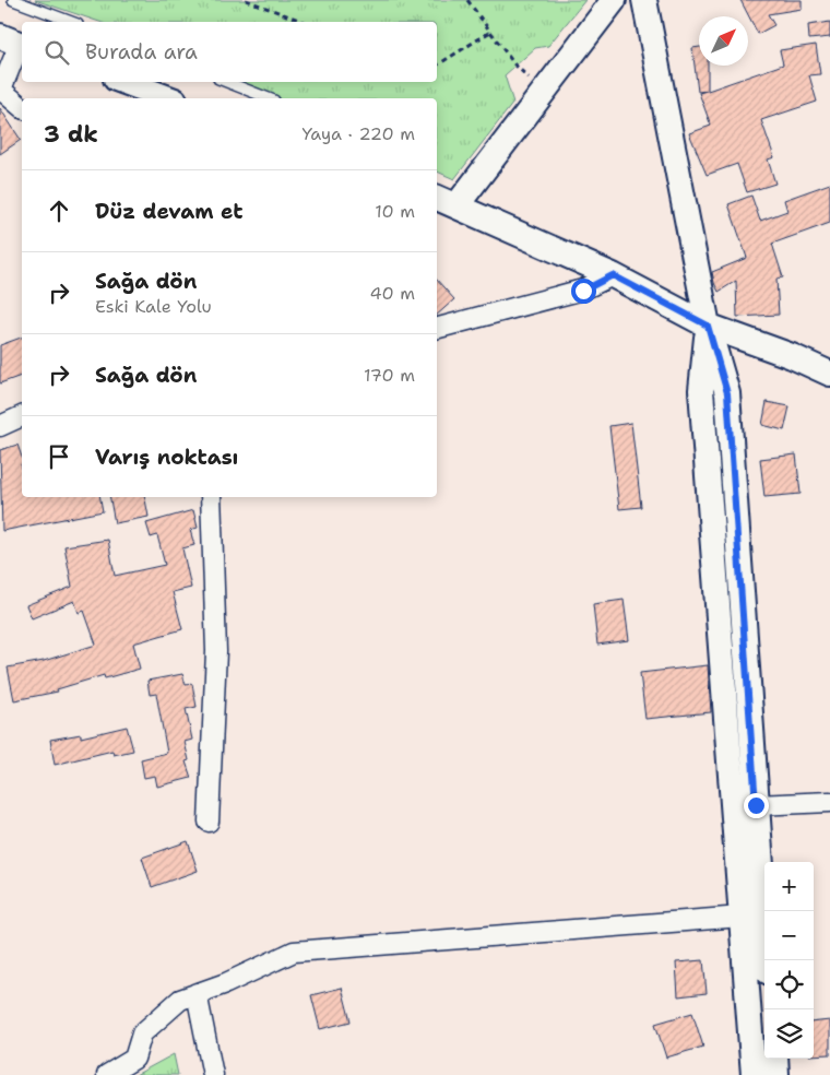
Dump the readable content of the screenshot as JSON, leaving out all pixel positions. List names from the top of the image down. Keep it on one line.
{"north":"top right","page":{"search":"Burada ara","heading":["3 dk","Yaya · 220 m"],"list":[["Düz devam et","10 m"],["Sağa dön","Eski Kale Yolu","40 m"],["Sağa dön","170 m"],"Varış noktası"],"map_buttons":["+","−"]}}
